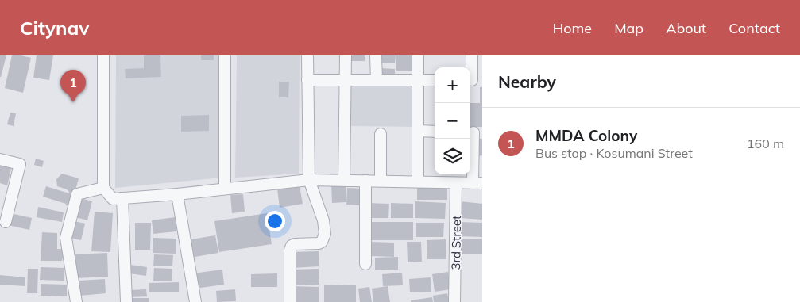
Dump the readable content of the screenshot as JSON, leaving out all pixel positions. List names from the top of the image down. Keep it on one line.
{"streets":{"street":["3rd Street"]},"page":{"header":"Citynav","nav":["Home","Map","About","Contact"],"heading":"Nearby","map_buttons":["+","−"],"pins":"1","list":[{"mark":"1","name":"MMDA Colony","note":"Bus stop · Kosumani Street","value":"160 m"}]}}
